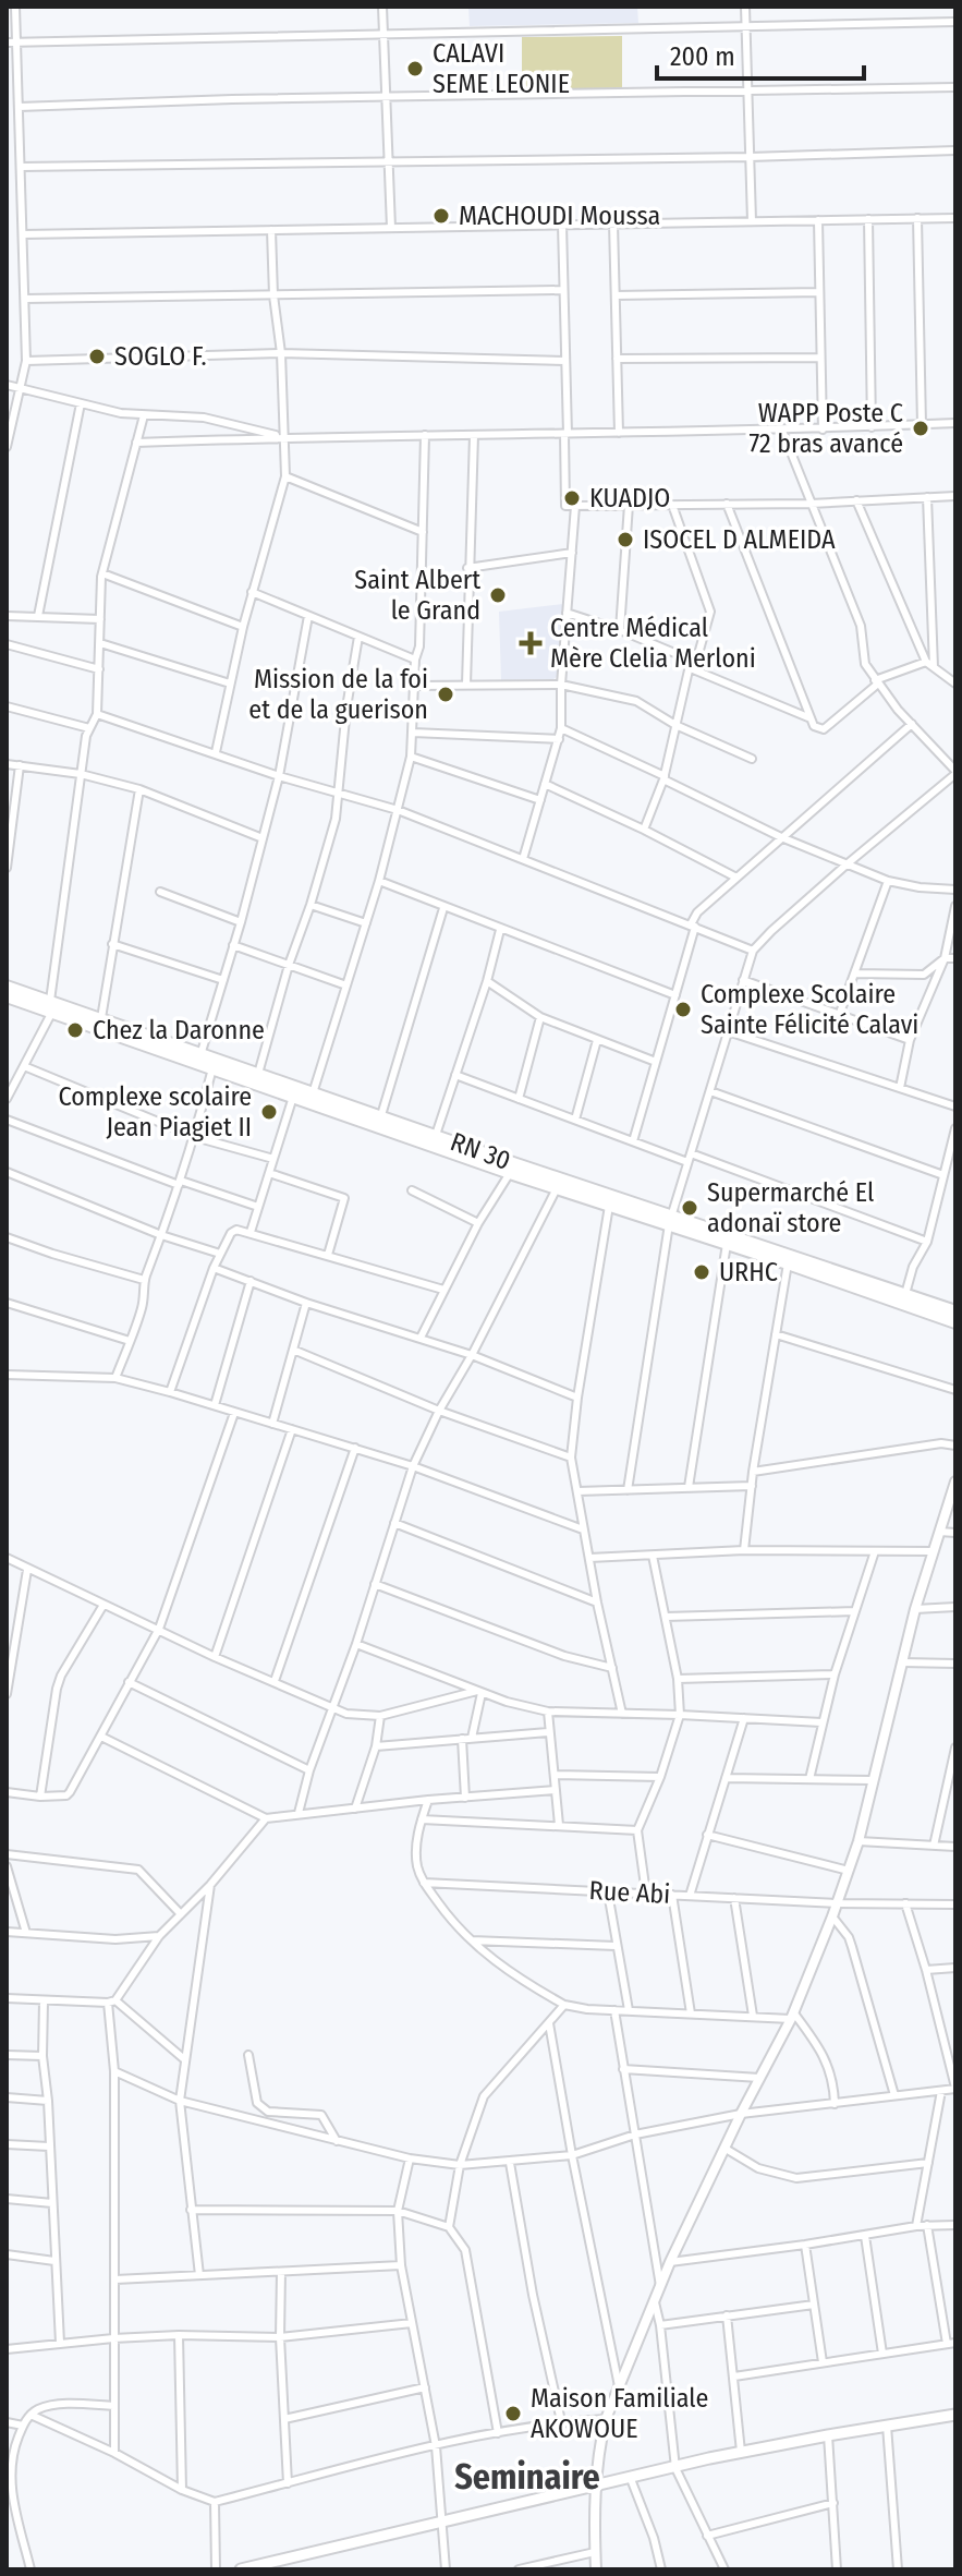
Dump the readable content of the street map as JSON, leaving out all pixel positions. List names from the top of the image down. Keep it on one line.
{"streets":{"main road":["RN 30"],"street":["Rue Abi"]},"districts":["Seminaire"],"places":{"other":["CALAVI SEME LEONIE","MACHOUDI Moussa","SOGLO F.","WAPP Poste C 72 bras avancé","KUADJO","ISOCEL D ALMEIDA","Saint Albert le Grand","Mission de la foi et de la guerison","Complexe Scolaire Sainte Félicité Calavi","Chez la Daronne","Complexe scolaire Jean Piagiet II","Supermarché El adonaï store","URHC","Maison Familiale AKOWOUE"],"health":["Centre Médical Mère Clelia Merloni"]},"scale_bar":"200 m"}
